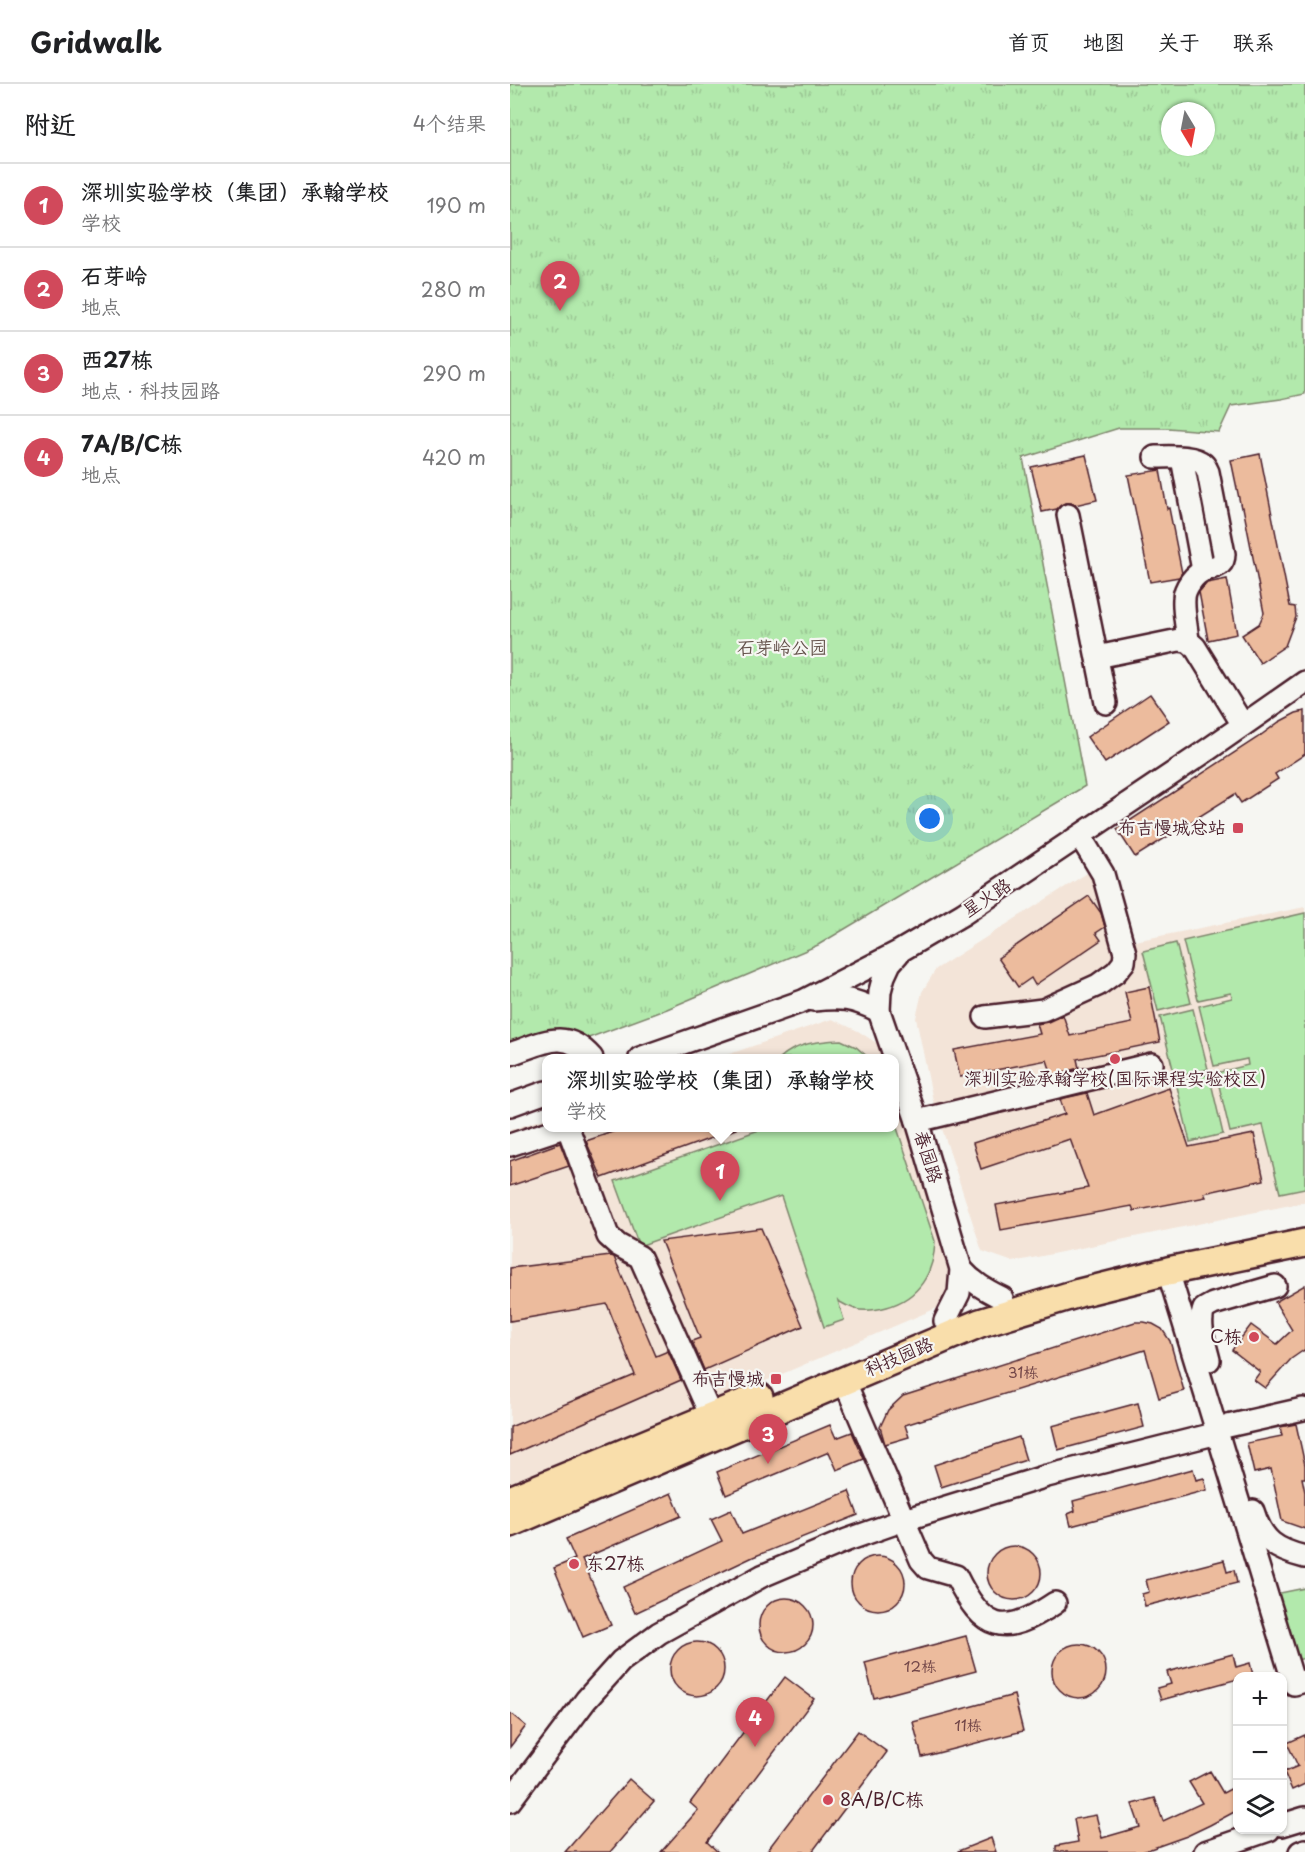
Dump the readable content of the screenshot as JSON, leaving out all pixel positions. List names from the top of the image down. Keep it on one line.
{"streets":{"main road":["科技园路"],"street":["星火路","春园路"]},"crossings":[["星火路","春园路"],["春园路","科技园路"]],"parks":["石芽岭公园"],"places":{"transit":["布吉慢城总站","布吉慢城"],"other":["深圳实验承翰学校(国际课程实验校区)","C栋","东27栋","8A/B/C栋"]},"house_numbers":["31栋","12栋","11栋"],"north":"bottom","page":{"header":"Gridwalk","nav":["首页","地图","关于","联系"],"heading":["附近","4个结果"],"list":[{"mark":"1","name":"深圳实验学校（集团）承翰学校","note":"学校","value":"190 m"},{"mark":"2","name":"石芽岭","note":"地点","value":"280 m"},{"mark":"3","name":"西27栋","note":"地点 · 科技园路","value":"290 m"},{"mark":"4","name":"7A/B/C栋","note":"地点","value":"420 m"}],"pins":["2","1","3","4"],"popup":["深圳实验学校（集团）承翰学校","学校"],"map_buttons":["+","−"]}}
